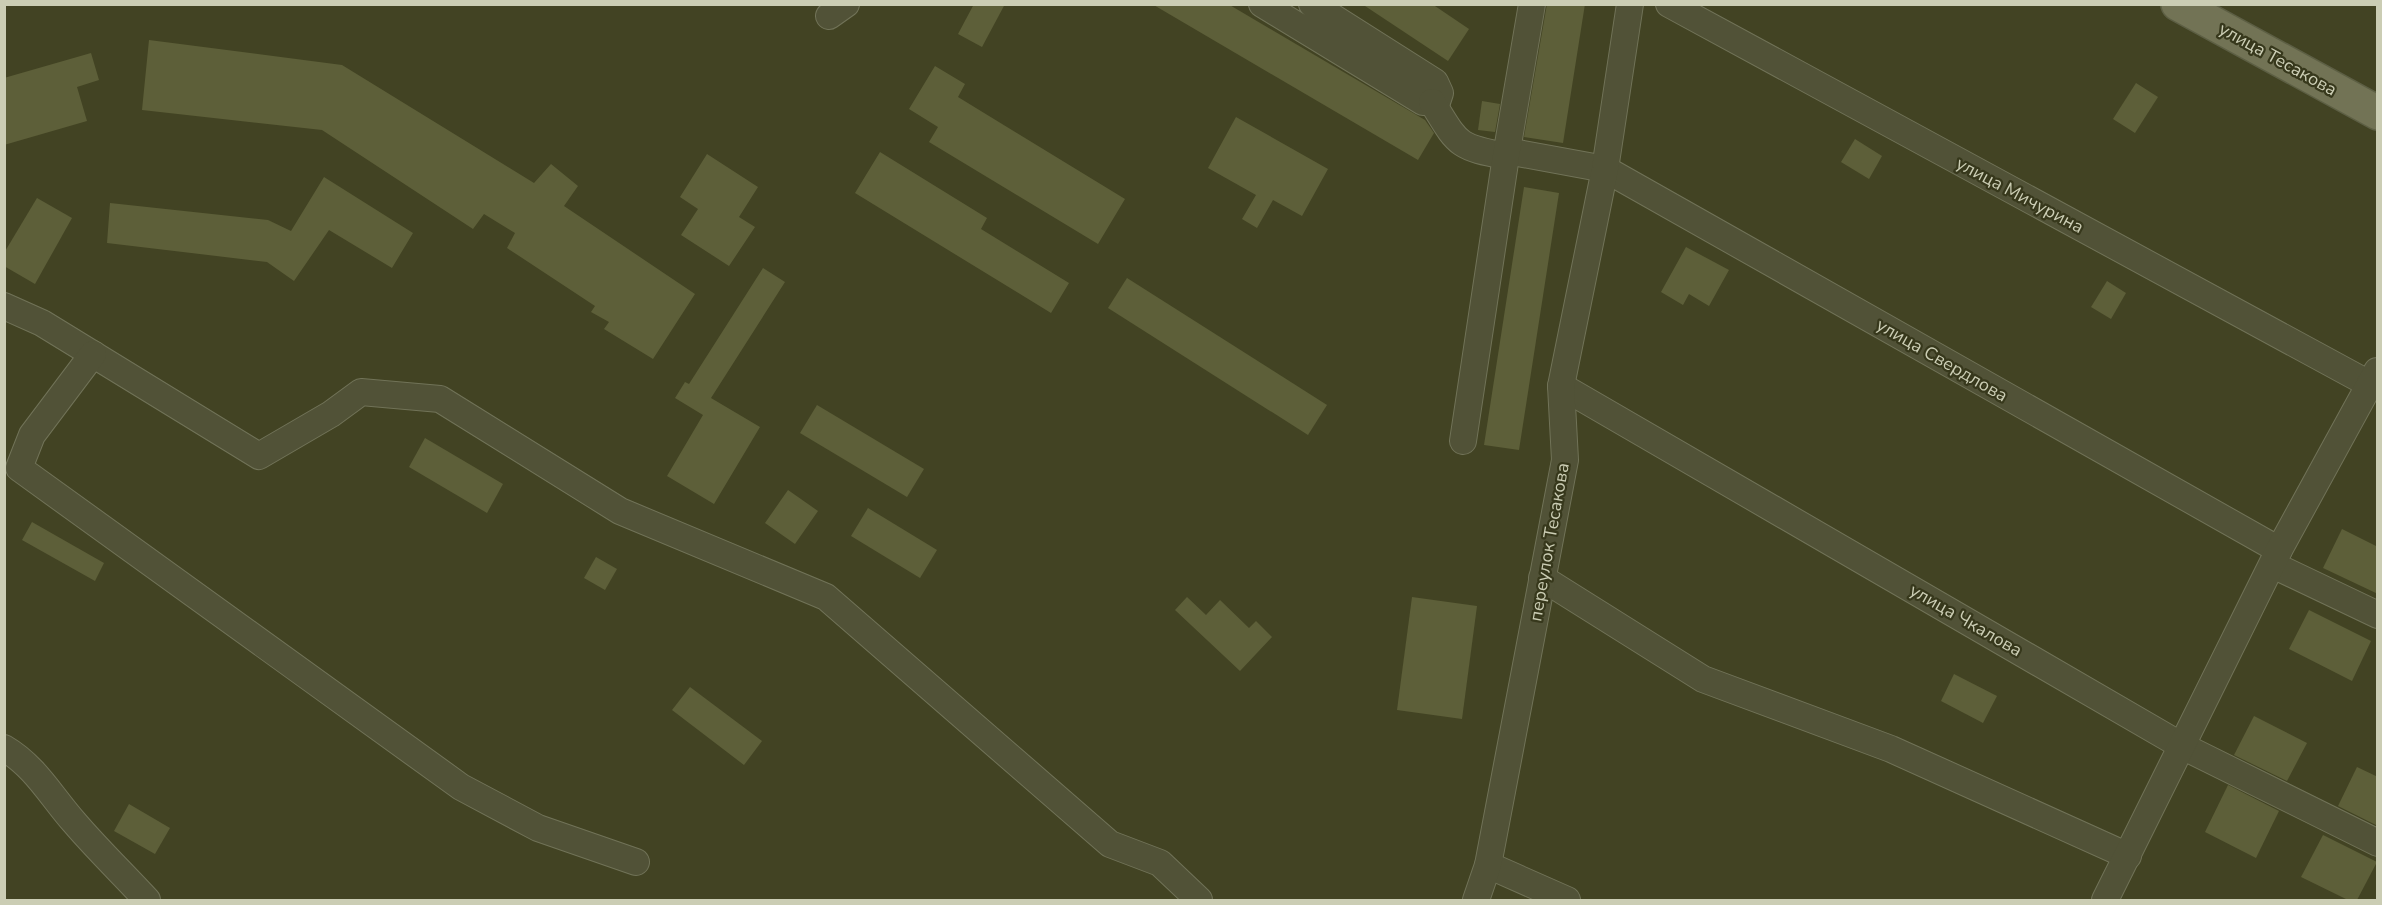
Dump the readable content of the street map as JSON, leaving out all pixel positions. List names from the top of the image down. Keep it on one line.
{"streets":{"main road":["улица Тесакова"],"street":["улица Мичурина","улица Свердлова","переулок Тесакова","улица Чкалова"]},"crossings":[["улица Свердлова","переулок Тесакова"],["переулок Тесакова","улица Чкалова"]]}
